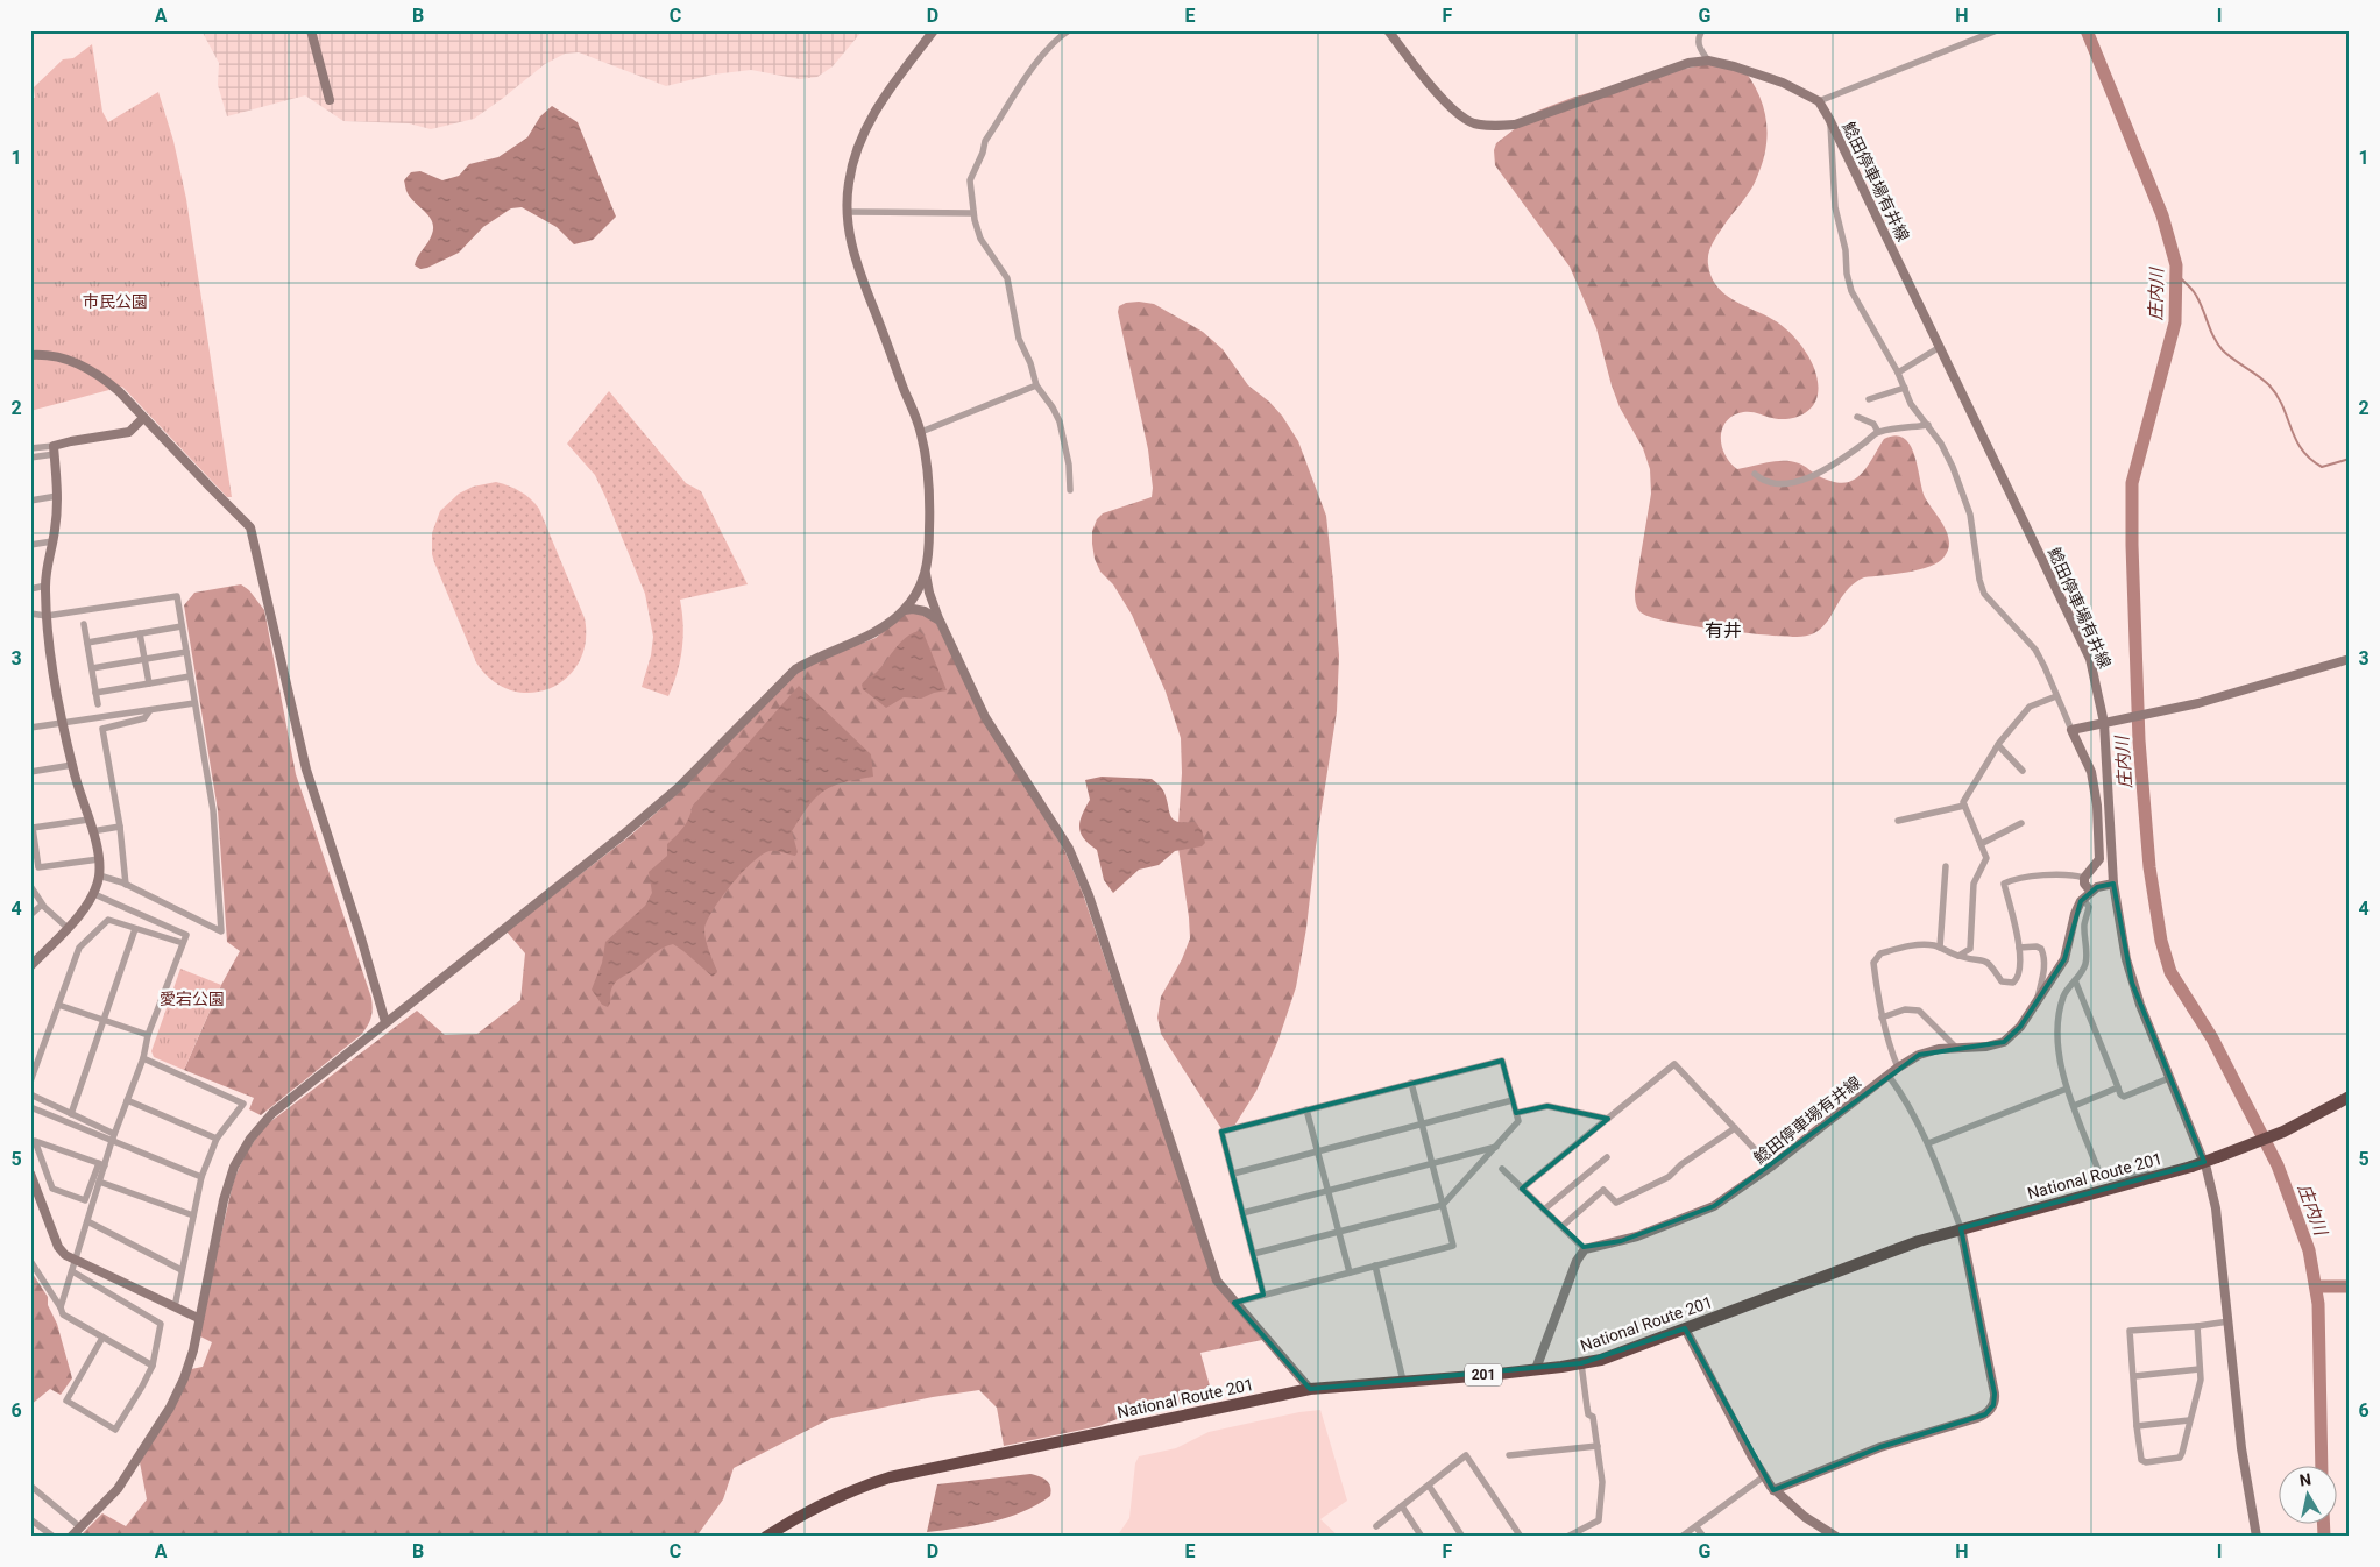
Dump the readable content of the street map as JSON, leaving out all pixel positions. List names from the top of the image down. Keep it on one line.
{"streets":{"highway":["National Route 201","201"],"street":["鯰田停車場有井線"]},"districts":["有井"],"water":["庄内川"],"parks":["市民公園","愛宕公園"],"north":"top","grid":{"columns":["A","B","C","D","E","F","G","H","I"],"rows":["1","2","3","4","5","6"]}}
